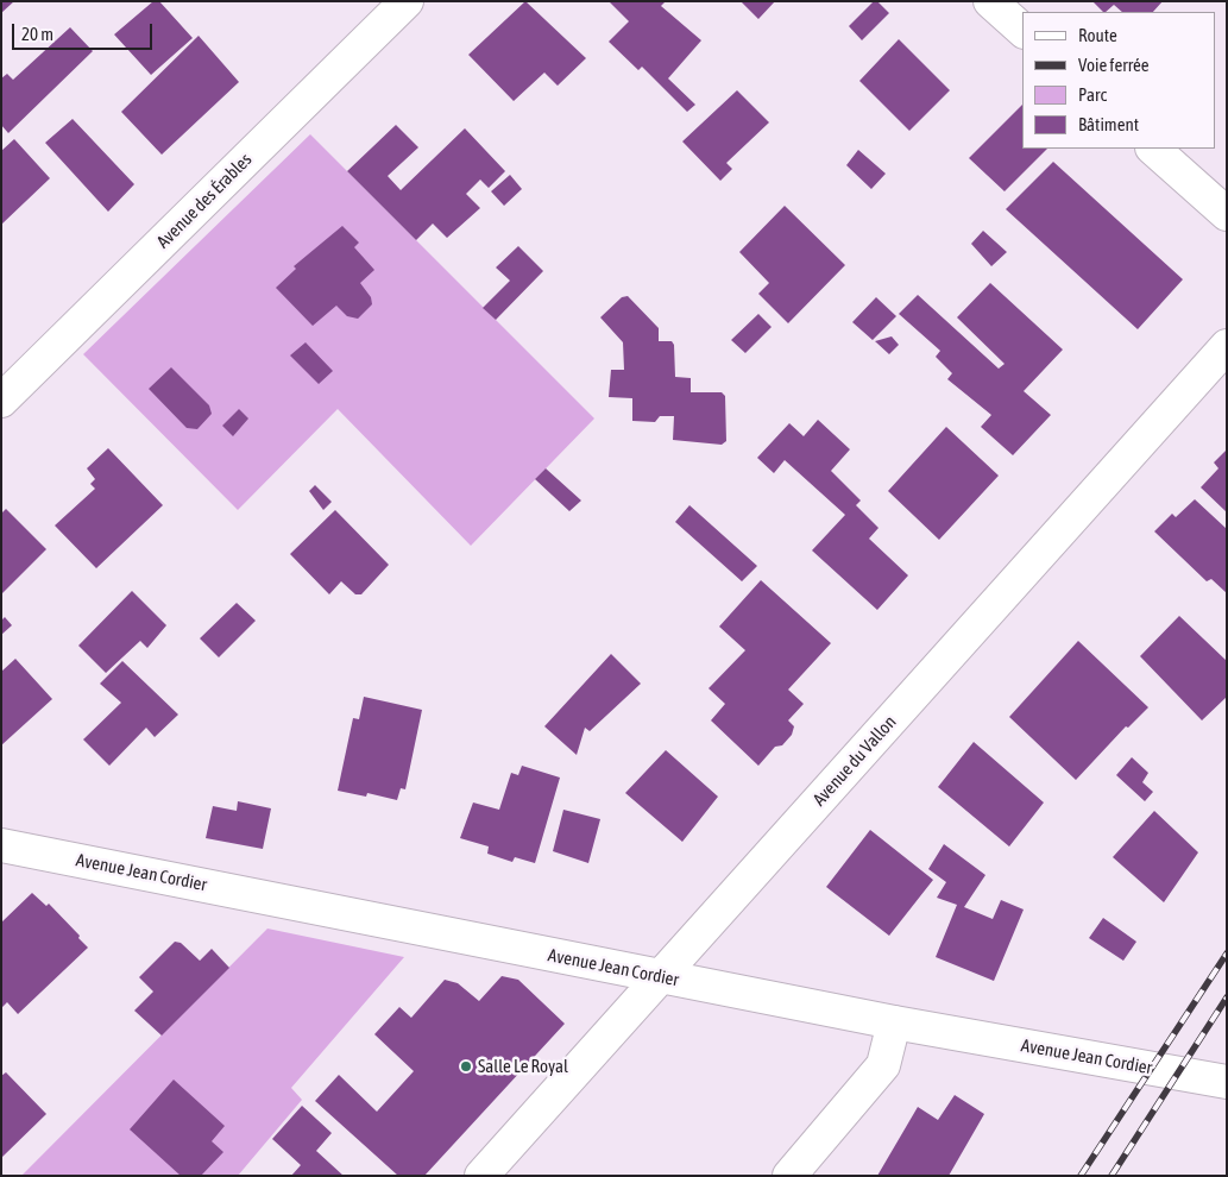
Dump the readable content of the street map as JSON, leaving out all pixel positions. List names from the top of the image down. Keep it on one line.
{"streets":{"street":["Avenue des Érables","Avenue du Vallon","Avenue Jean Cordier"]},"crossings":[["Avenue du Vallon","Avenue Jean Cordier"]],"places":["Salle Le Royal"],"legend":["Route","Voie ferrée","Parc","Bâtiment"],"scale_bar":"20 m"}
